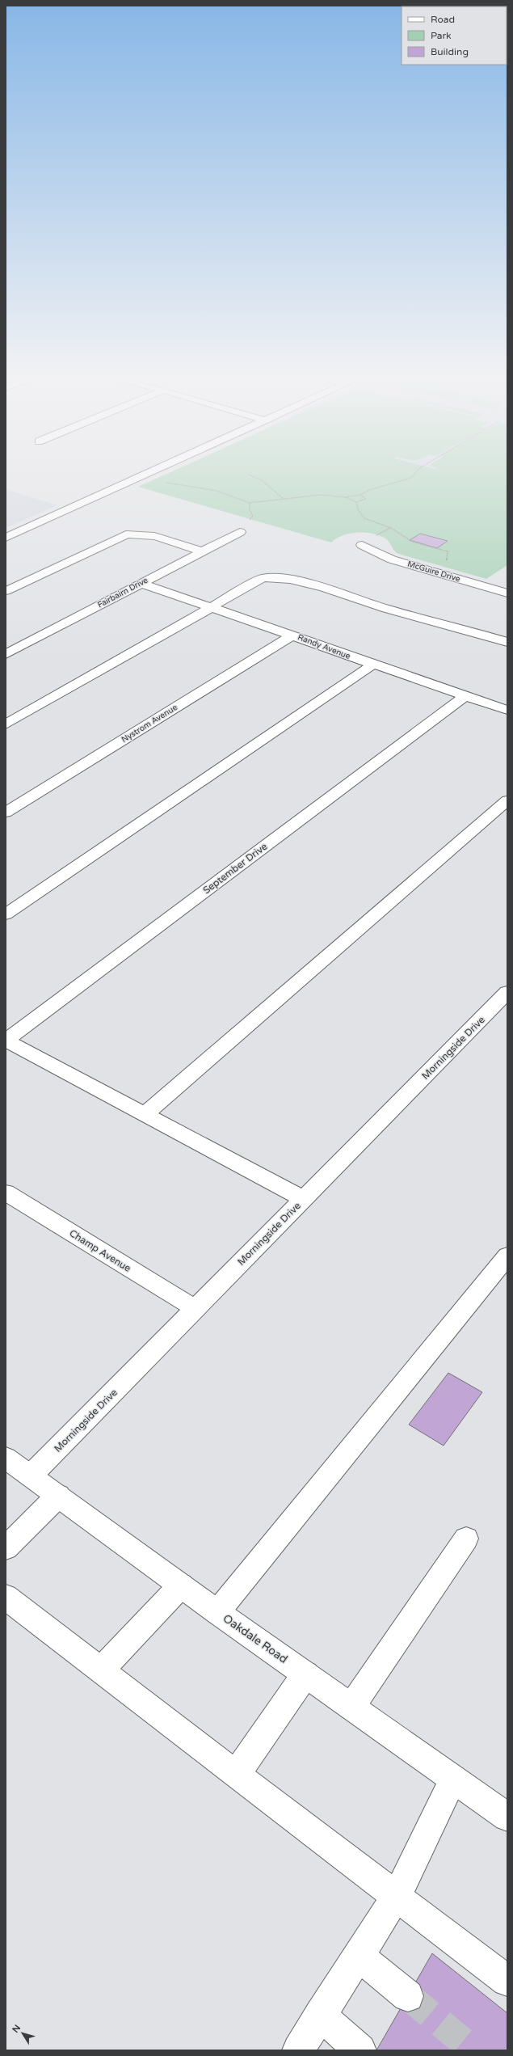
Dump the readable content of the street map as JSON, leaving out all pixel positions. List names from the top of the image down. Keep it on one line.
{"streets":{"street":["McGuire Drive","Fairbairn Drive","Randy Avenue","Nystrom Avenue","September Drive","Morningside Drive","Champ Avenue","Oakdale Road"]},"crossings":[["Fairbairn Drive","Randy Avenue"],["Randy Avenue","Nystrom Avenue"],["Randy Avenue","September Drive"],["Morningside Drive","Champ Avenue"],["Morningside Drive","Oakdale Road"]],"legend":["Road","Park","Building"],"north":"top left"}
